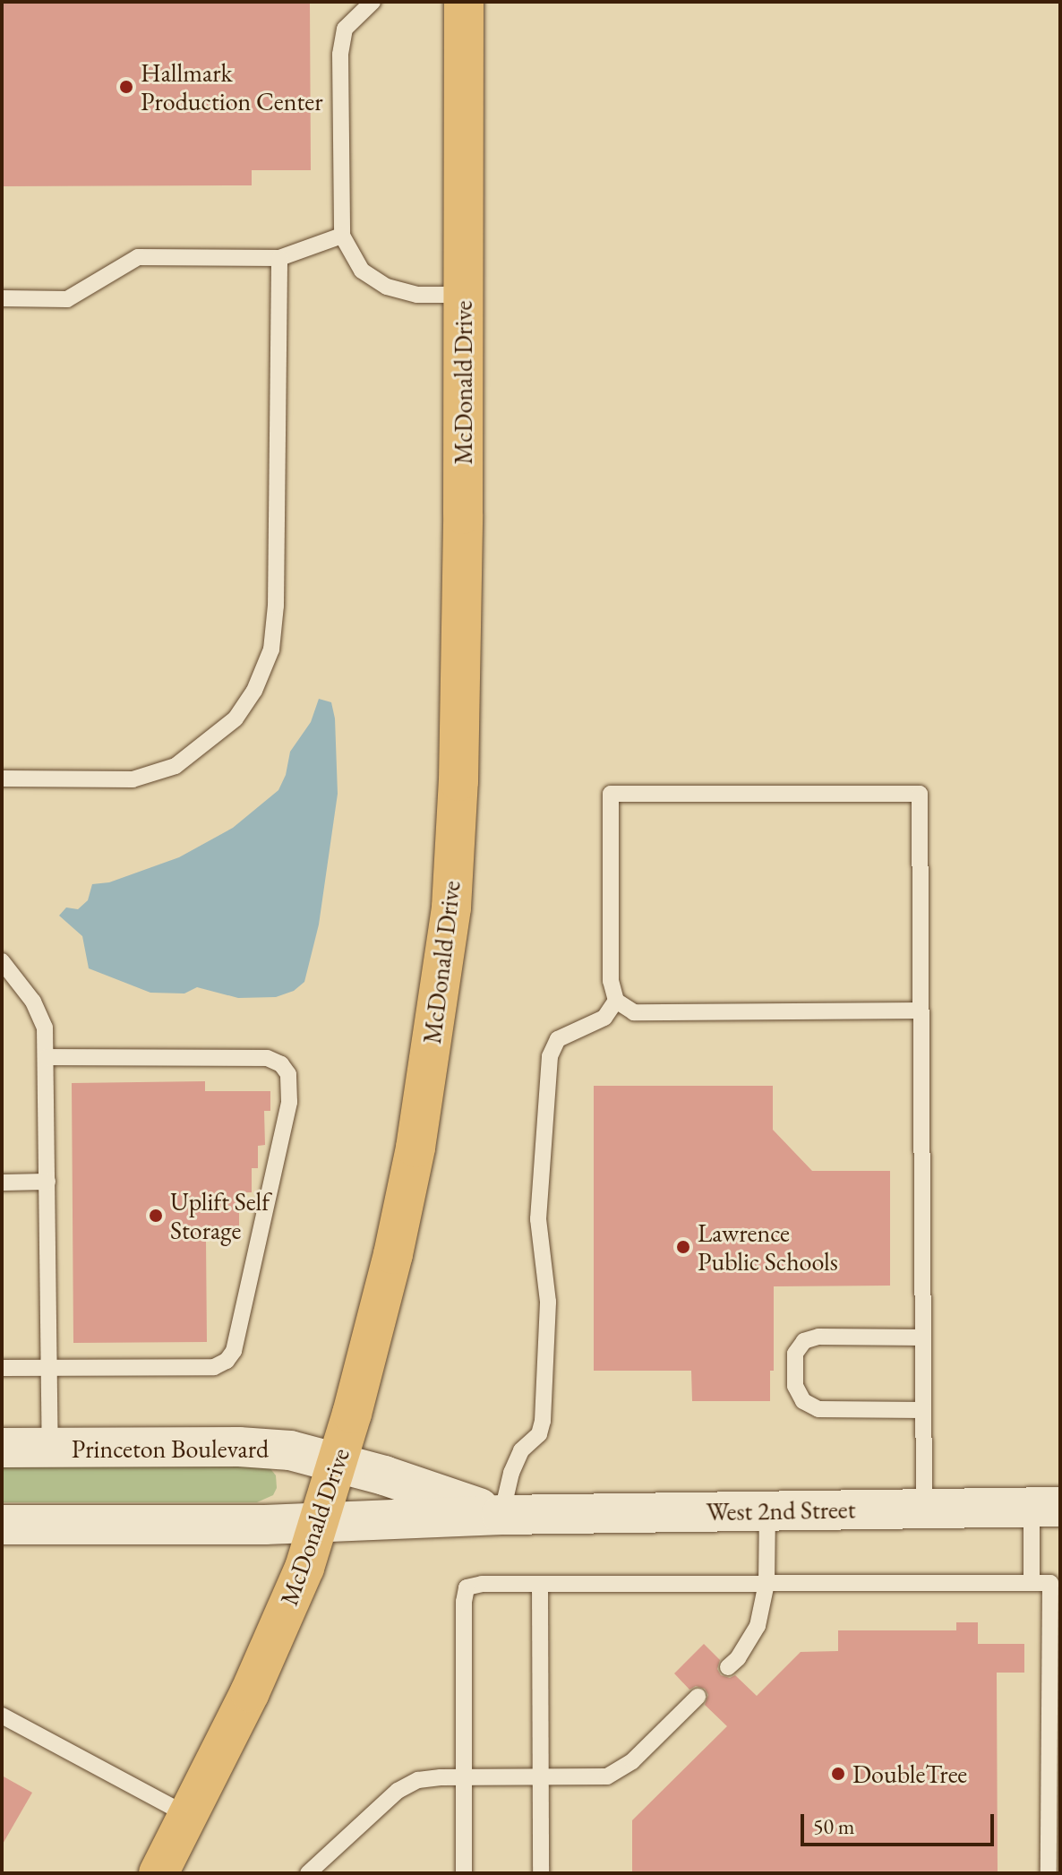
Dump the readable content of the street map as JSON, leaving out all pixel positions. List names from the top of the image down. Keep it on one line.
{"streets":{"highway":["McDonald Drive"],"street":["Princeton Boulevard","West 2nd Street"]},"crossings":[["McDonald Drive","Princeton Boulevard"],["McDonald Drive","West 2nd Street"],["Princeton Boulevard","West 2nd Street"]],"places":["Hallmark Production Center","Uplift Self Storage","Lawrence Public Schools","DoubleTree"],"scale_bar":"50 m"}
